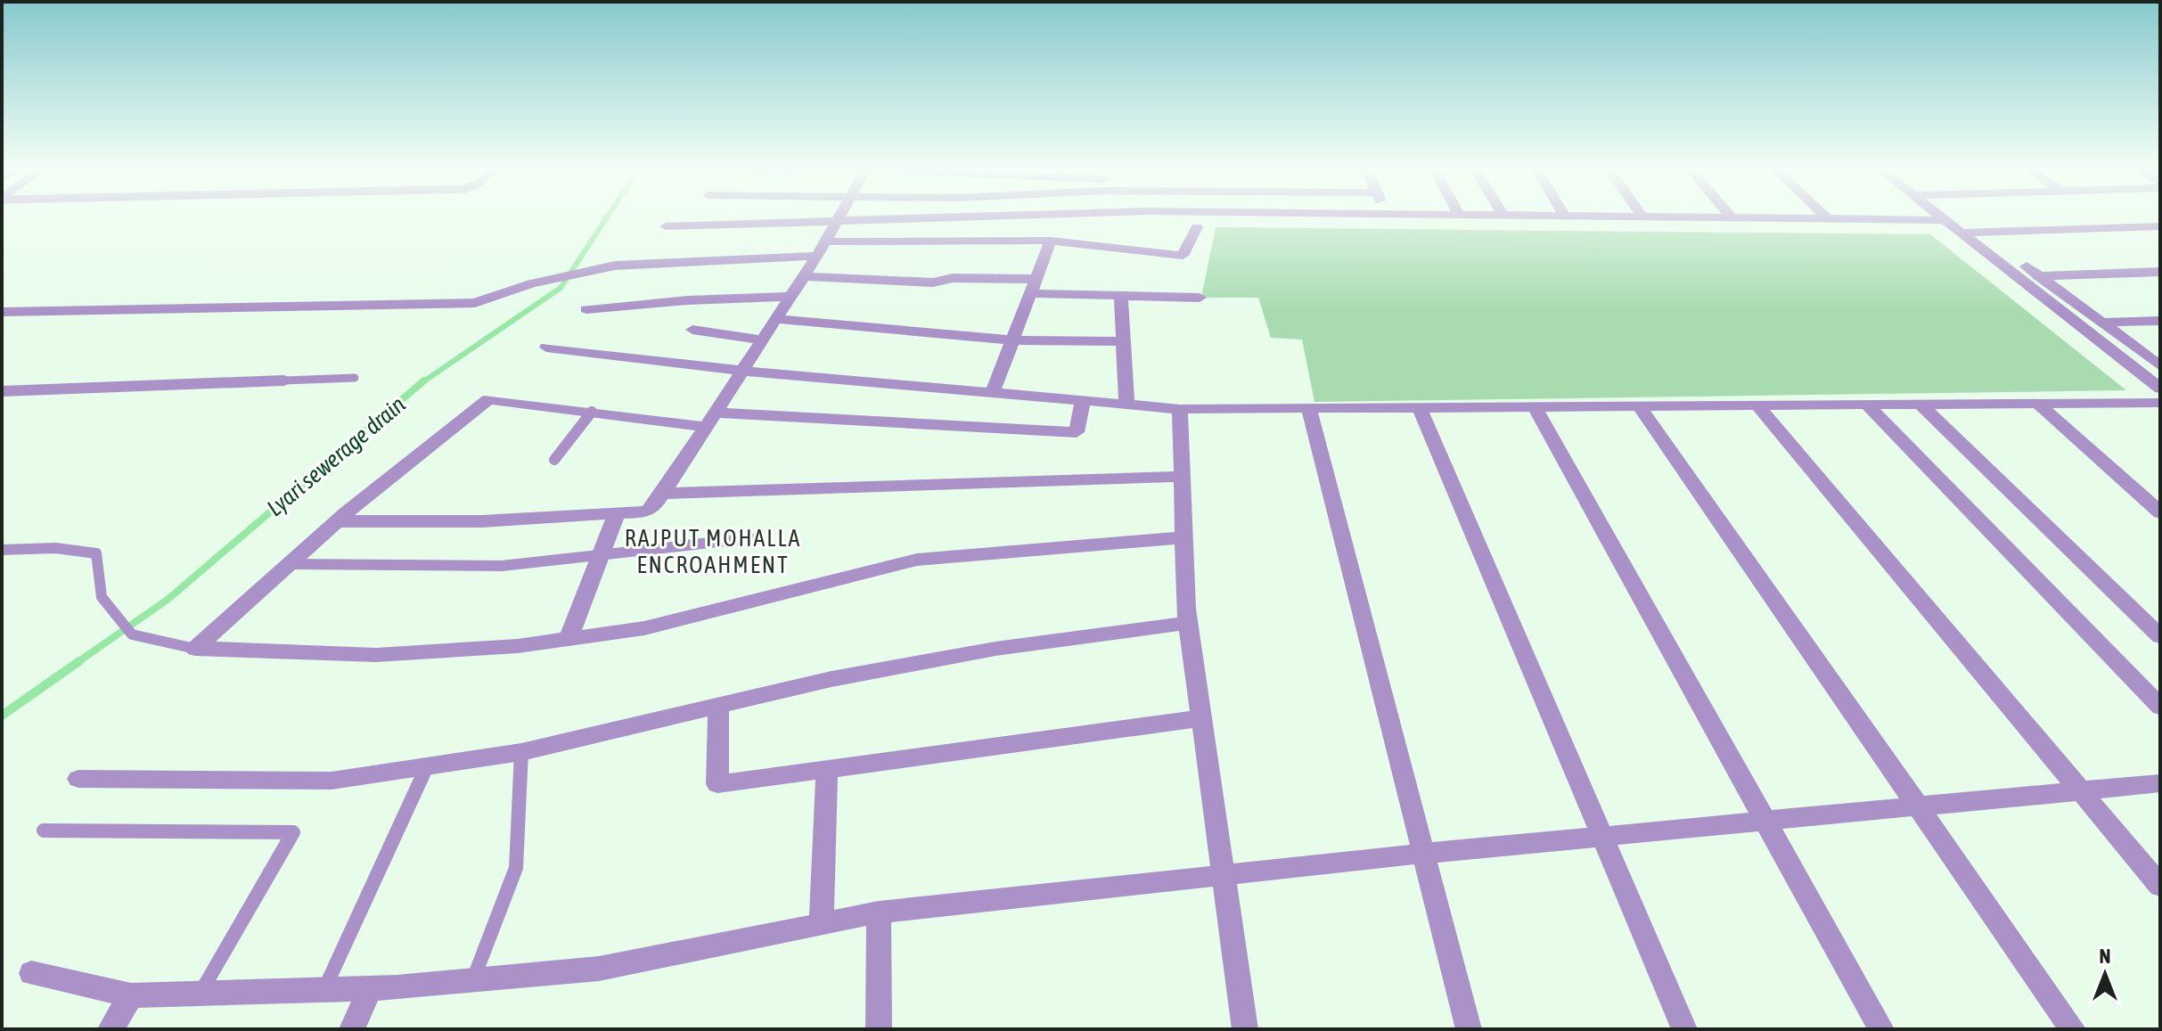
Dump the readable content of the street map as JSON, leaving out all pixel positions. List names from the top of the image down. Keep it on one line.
{"districts":["RAJPUT MOHALLA ENCROAHMENT"],"water":["Lyari sewerage drain"],"north":"top"}
